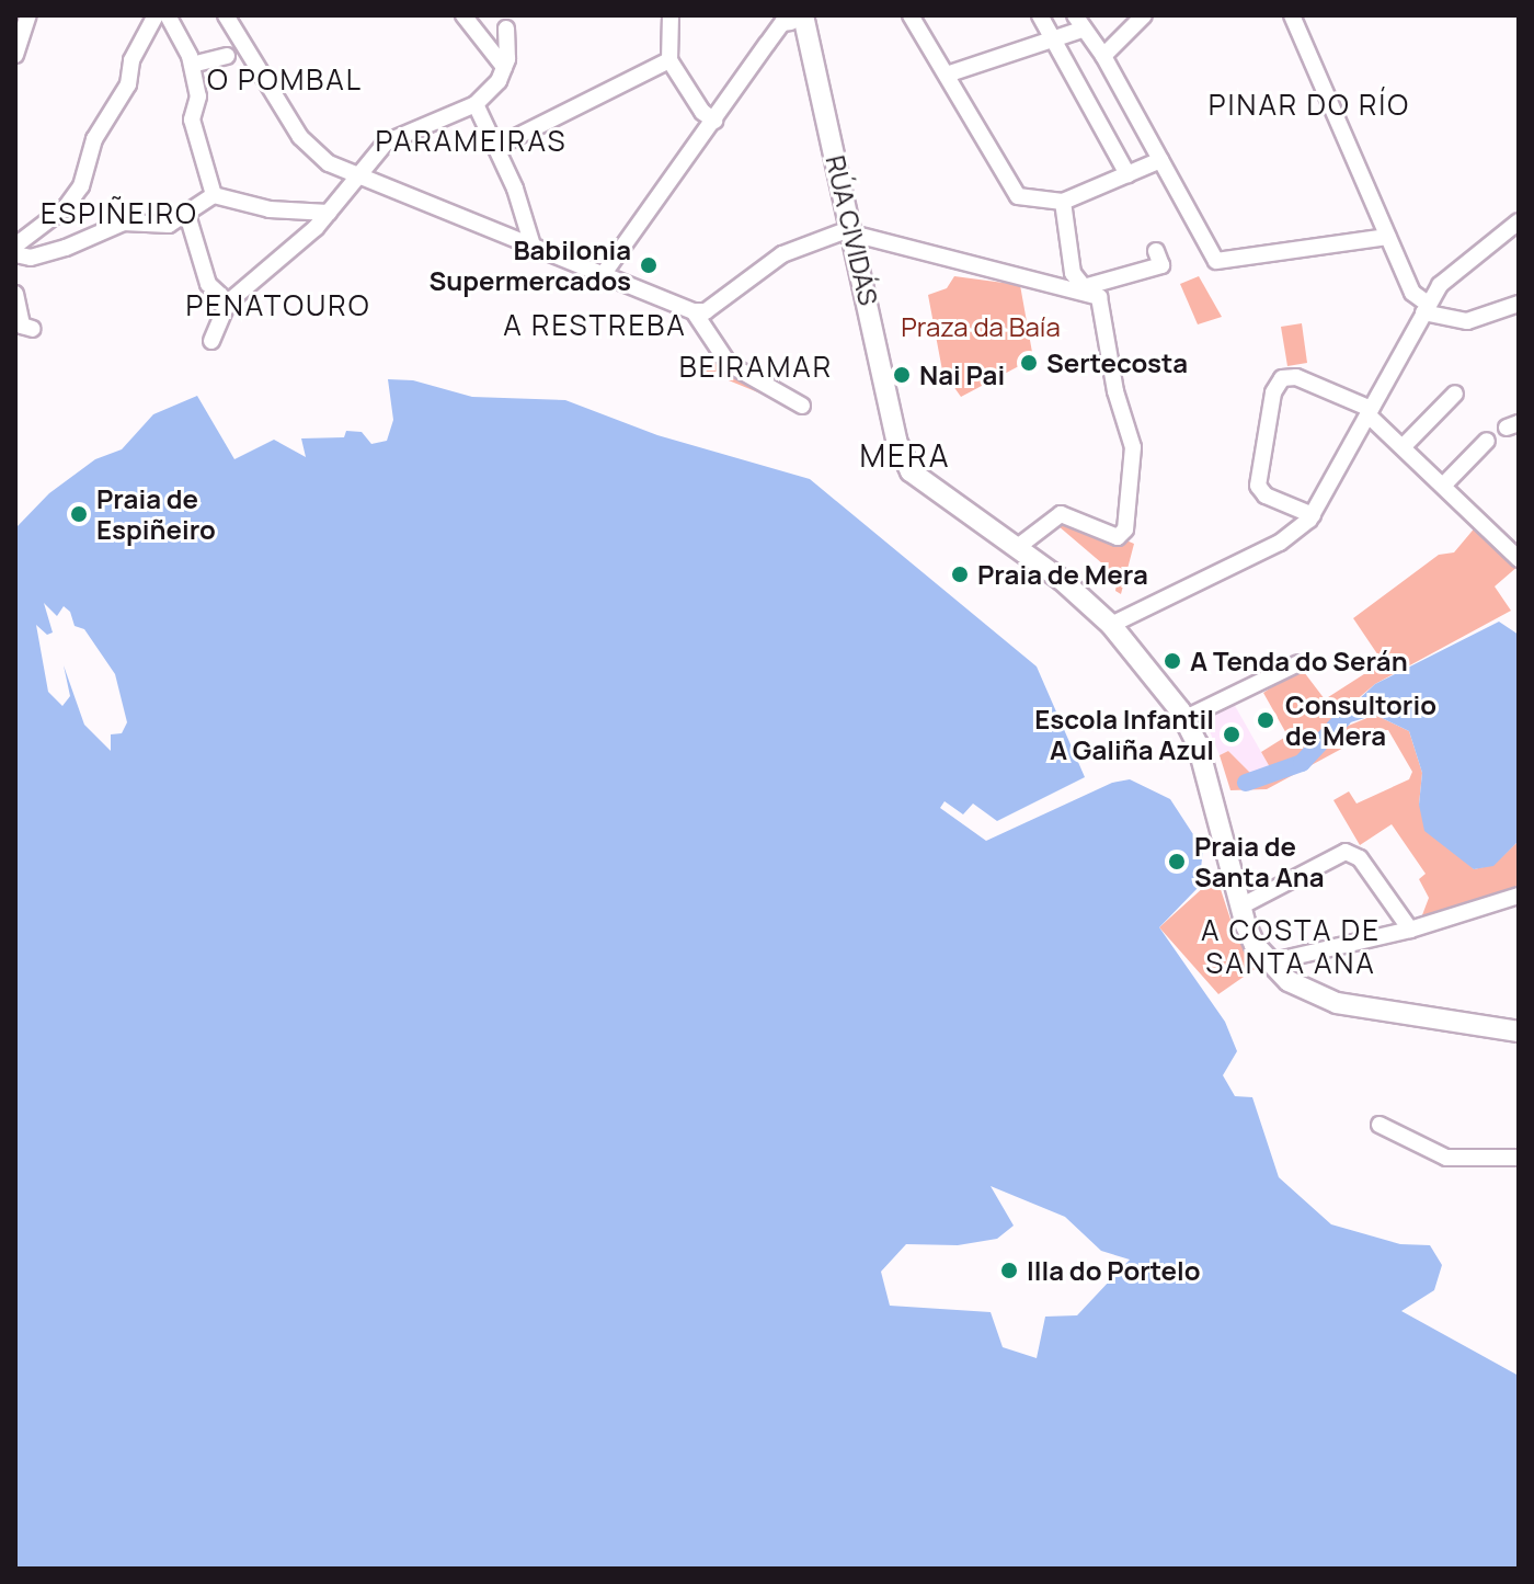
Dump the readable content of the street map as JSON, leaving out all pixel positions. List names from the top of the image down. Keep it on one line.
{"streets":{"main road":["RÚA CIVIDÁS"]},"districts":["O POMBAL","PINAR DO RÍO","PARAMEIRAS","ESPIÑEIRO","PENATOURO","A RESTREBA","BEIRAMAR","MERA","A COSTA DE SANTA ANA"],"parks":["Praza da Baía"],"places":["Babilonia Supermercados","Sertecosta","Nai Pai","Praia de Espiñeiro","Praia de Mera","A Tenda do Serán","Consultorio de Mera","Escola Infantil A Galiña Azul","Praia de Santa Ana","Illa do Portelo"]}
